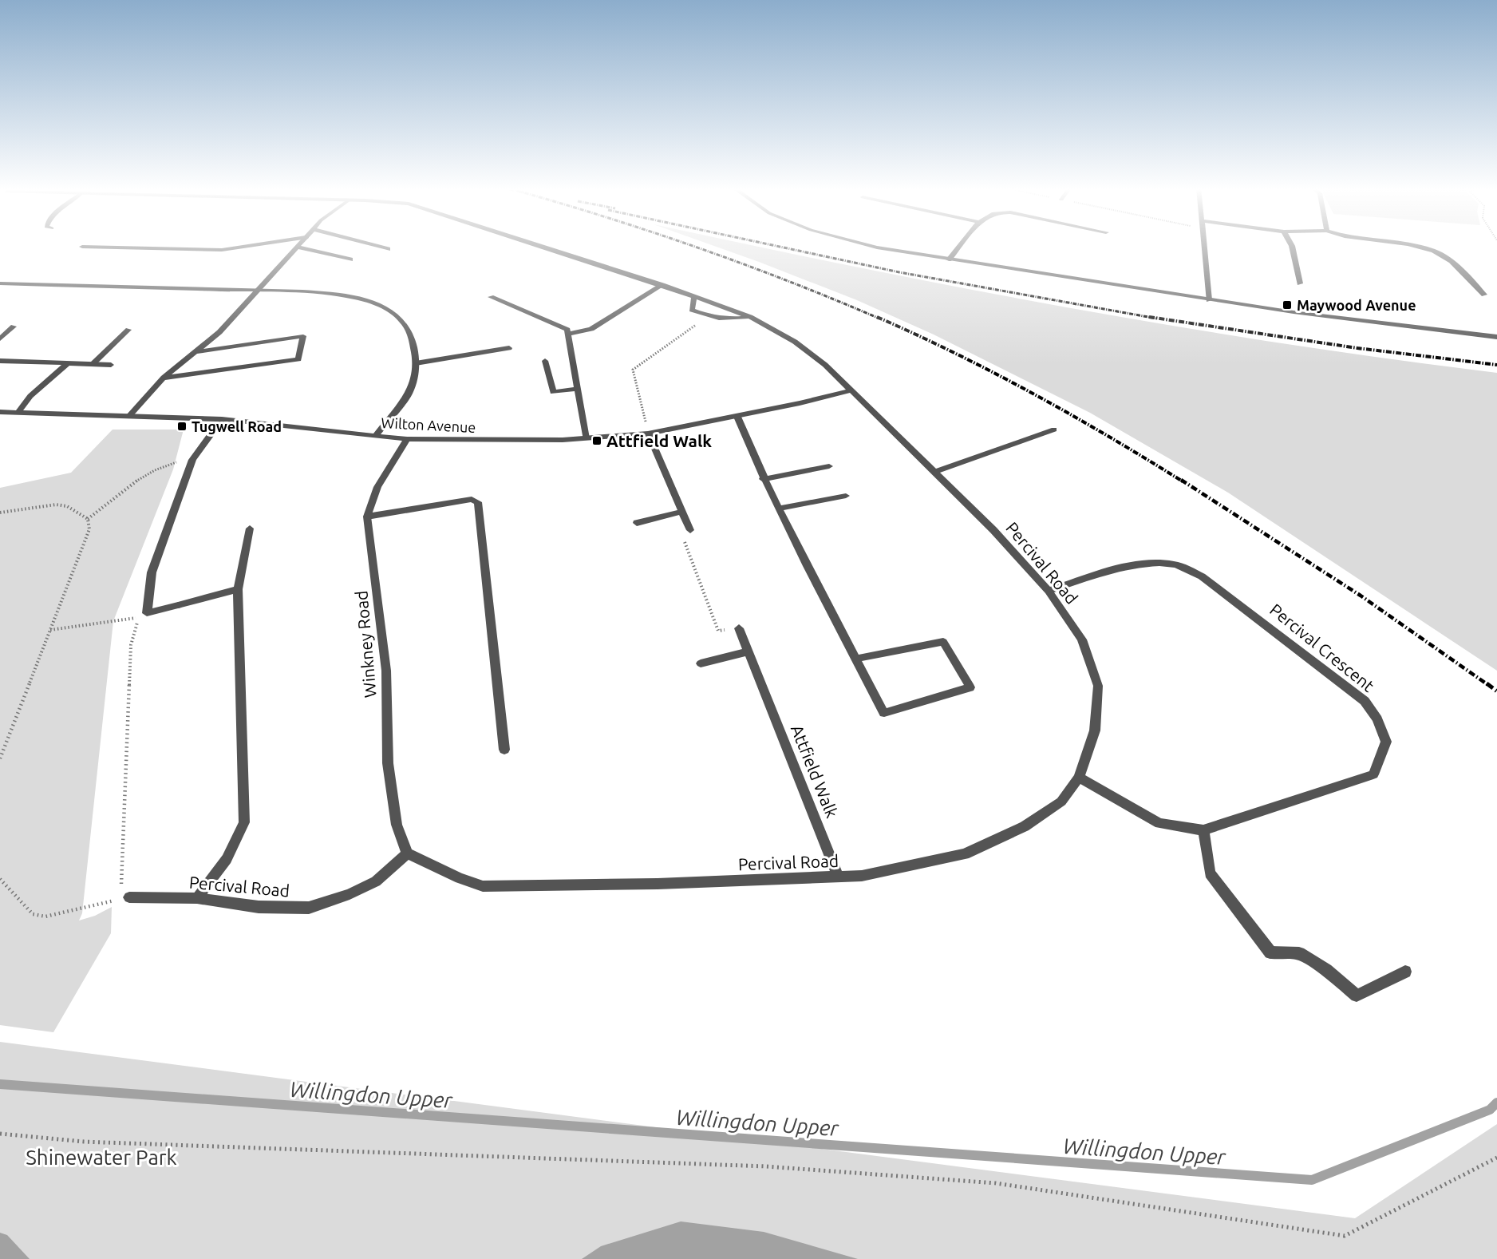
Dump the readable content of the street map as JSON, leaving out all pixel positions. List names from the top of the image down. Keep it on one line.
{"streets":{"street":["Wilton Avenue","Percival Road","Winkney Road","Percival Crescent","Attfield Walk"]},"crossings":[["Wilton Avenue","Percival Road"],["Wilton Avenue","Winkney Road"],["Percival Road","Winkney Road"],["Percival Road","Percival Crescent"],["Percival Road","Attfield Walk"]],"water":["Willingdon Upper"],"parks":["Shinewater Park"],"places":{"transit":["Maywood Avenue","Tugwell Road","Attfield Walk"]}}
